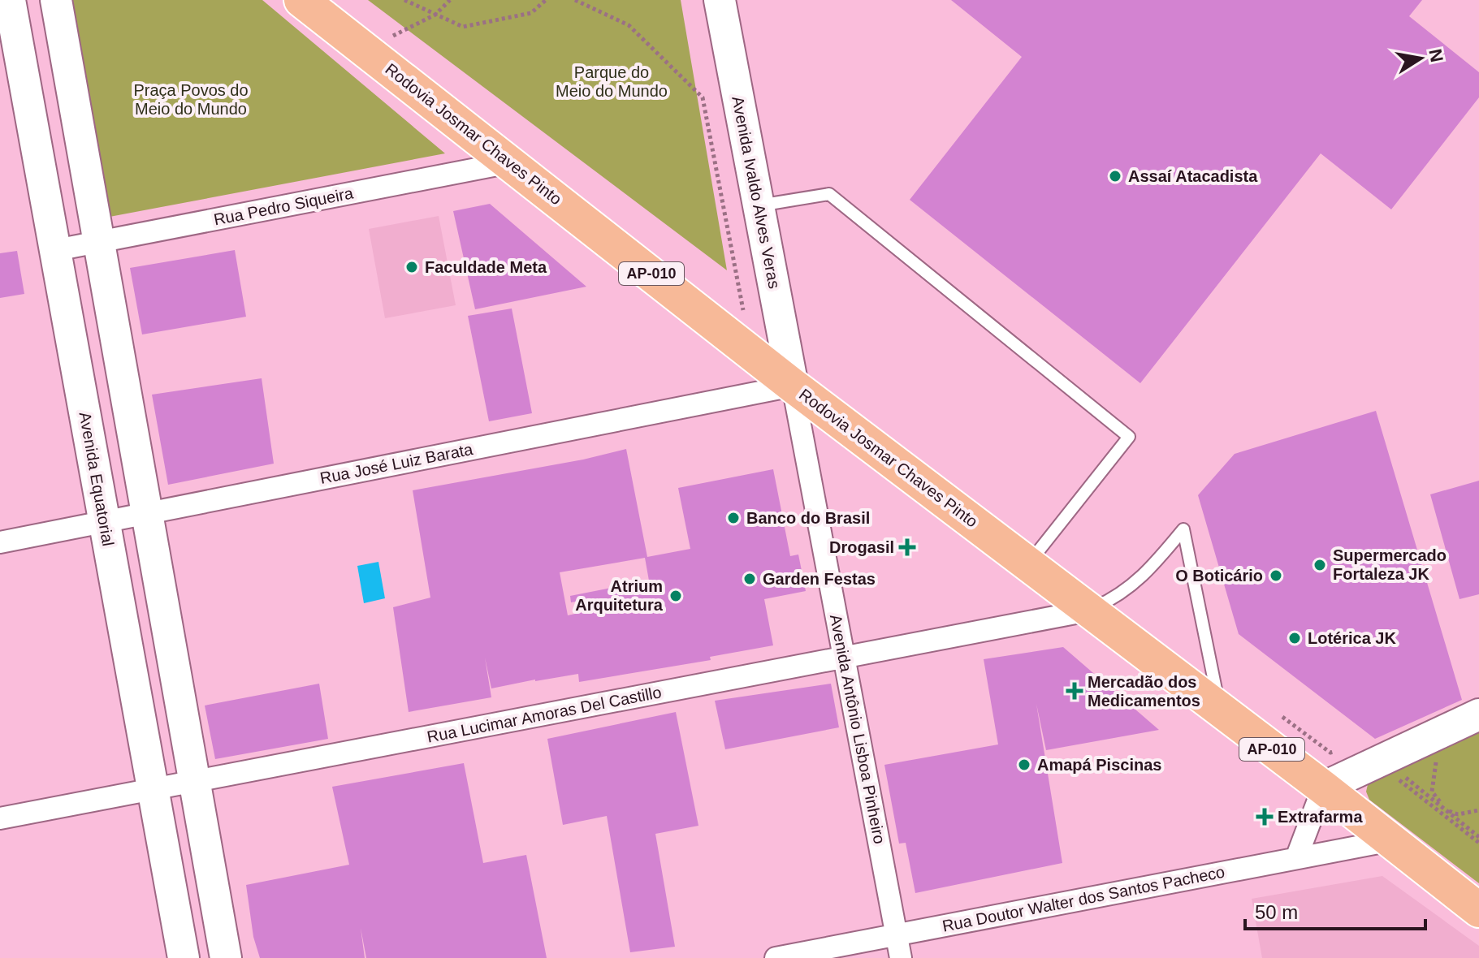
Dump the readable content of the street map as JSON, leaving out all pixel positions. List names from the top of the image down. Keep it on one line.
{"streets":{"main road":["Rodovia Josmar Chaves Pinto","AP-010"],"street":["Avenida Ivaldo Alves Veras","Rua Pedro Siqueira","Rua José Luiz Barata","Avenida Equatorial","Rua Lucimar Amoras Del Castillo","Avenida Antônio Lisboa Pinheiro","Rua Doutor Walter dos Santos Pacheco"]},"crossings":[["Rodovia Josmar Chaves Pinto","Avenida Ivaldo Alves Veras"],["Rodovia Josmar Chaves Pinto","Rua Pedro Siqueira"],["Rodovia Josmar Chaves Pinto","Rua José Luiz Barata"],["Rodovia Josmar Chaves Pinto","Rua Lucimar Amoras Del Castillo"],["Rodovia Josmar Chaves Pinto","Avenida Antônio Lisboa Pinheiro"],["Rodovia Josmar Chaves Pinto","Rua Doutor Walter dos Santos Pacheco"],["Avenida Ivaldo Alves Veras","Rua José Luiz Barata"],["Avenida Ivaldo Alves Veras","Avenida Antônio Lisboa Pinheiro"],["Rua Pedro Siqueira","Avenida Equatorial"],["Rua José Luiz Barata","Avenida Equatorial"],["Rua José Luiz Barata","Avenida Antônio Lisboa Pinheiro"],["Avenida Equatorial","Rua Lucimar Amoras Del Castillo"],["Rua Lucimar Amoras Del Castillo","Avenida Antônio Lisboa Pinheiro"],["Avenida Antônio Lisboa Pinheiro","Rua Doutor Walter dos Santos Pacheco"]],"parks":["Parque do Meio do Mundo","Praça Povos do Meio do Mundo"],"places":{"other":["Assaí Atacadista","Faculdade Meta","Banco do Brasil","Supermercado Fortaleza JK","O Boticário","Garden Festas","Atrium Arquitetura","Lotérica JK","Amapá Piscinas"],"health":["Drogasil","Mercadão dos Medicamentos","Extrafarma"]},"scale_bar":"50 m","north":"right"}
